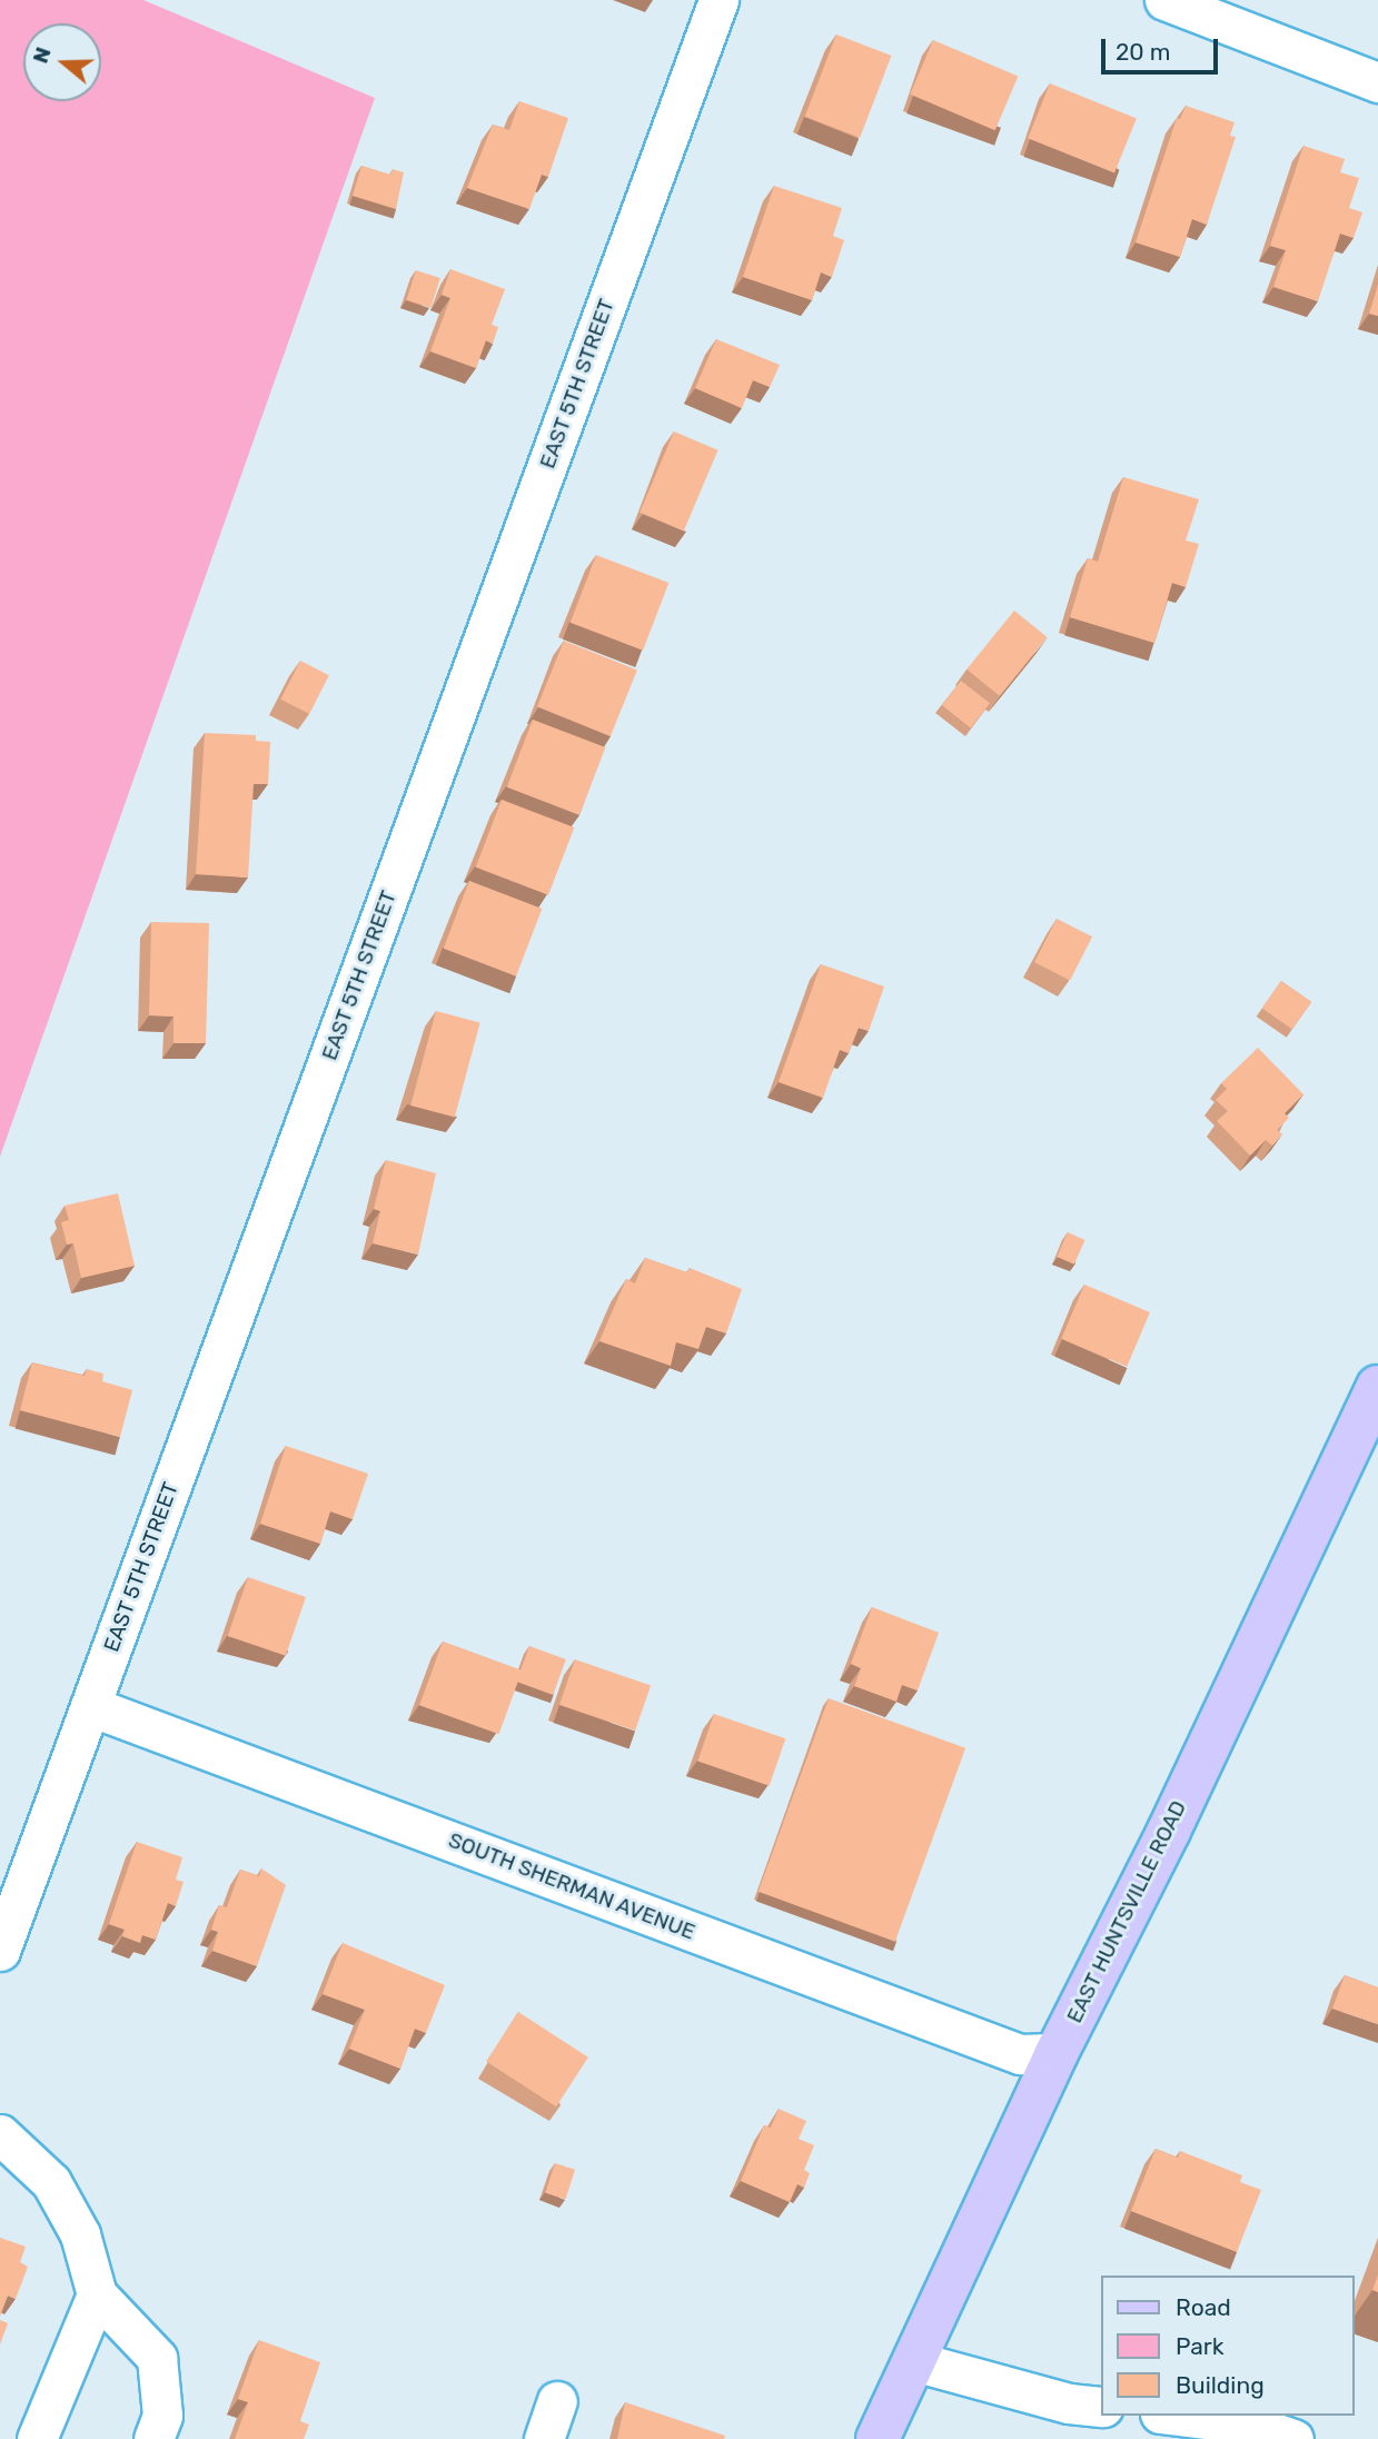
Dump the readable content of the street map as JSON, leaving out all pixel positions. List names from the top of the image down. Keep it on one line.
{"streets":{"main road":["EAST HUNTSVILLE ROAD"],"street":["EAST 5TH STREET","SOUTH SHERMAN AVENUE"]},"crossings":[["EAST 5TH STREET","SOUTH SHERMAN AVENUE"],["SOUTH SHERMAN AVENUE","EAST HUNTSVILLE ROAD"]],"legend":["Road","Park","Building"],"scale_bar":"20 m","north":"left"}
